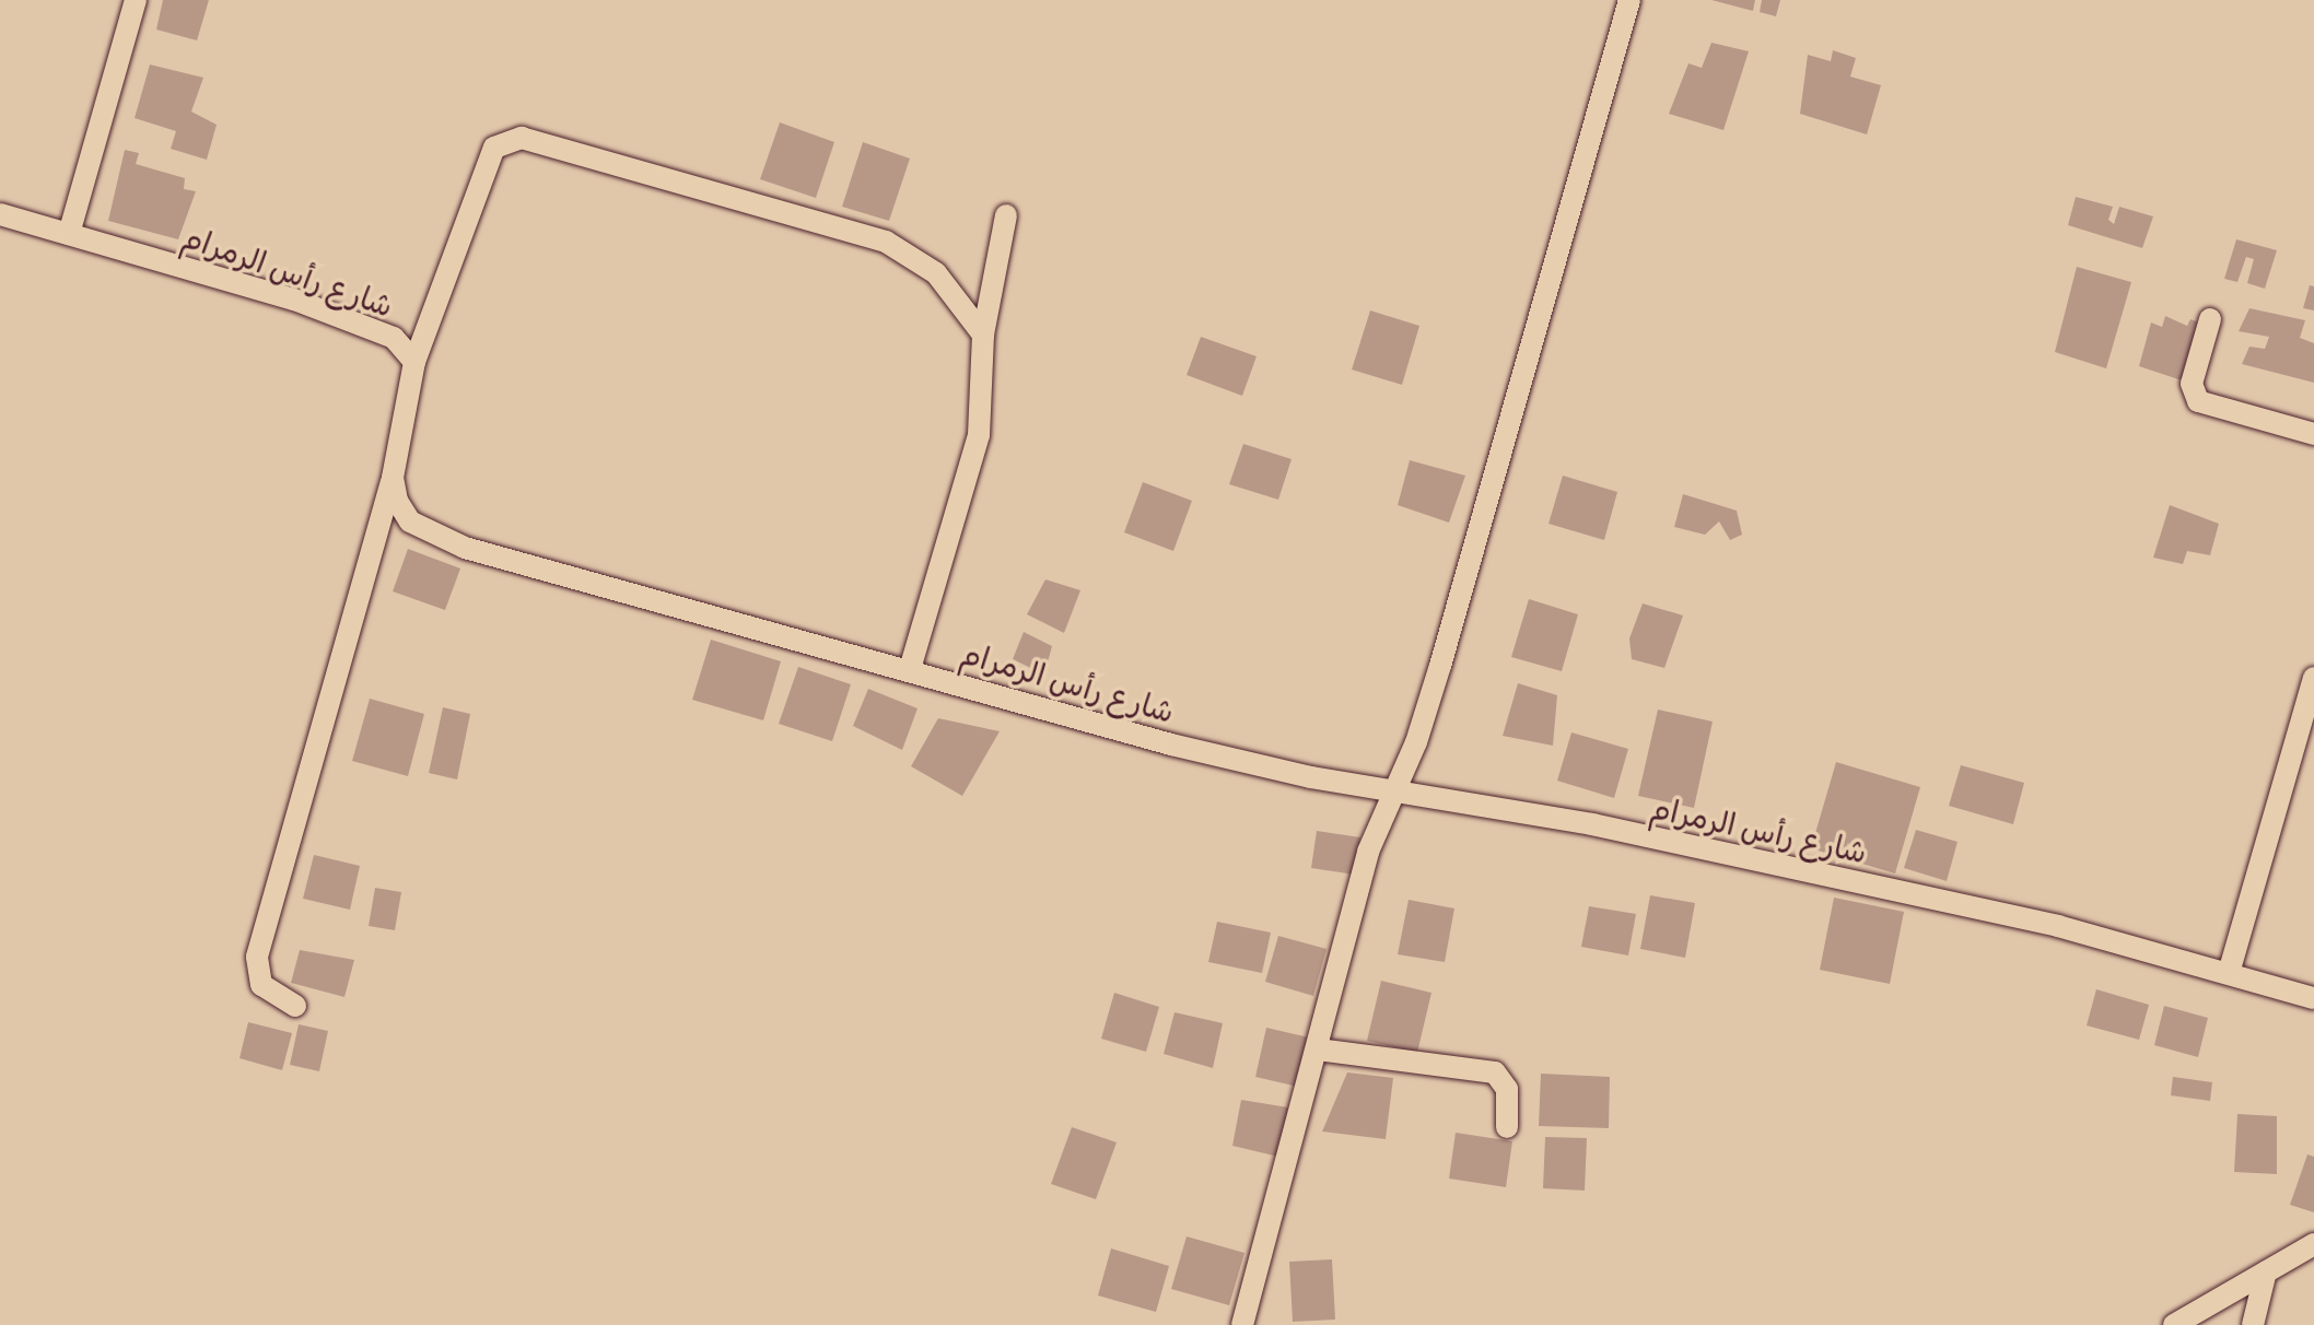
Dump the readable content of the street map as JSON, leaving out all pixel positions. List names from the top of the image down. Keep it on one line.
{"streets":{"street":["شارع رأس الرمرام"]}}
